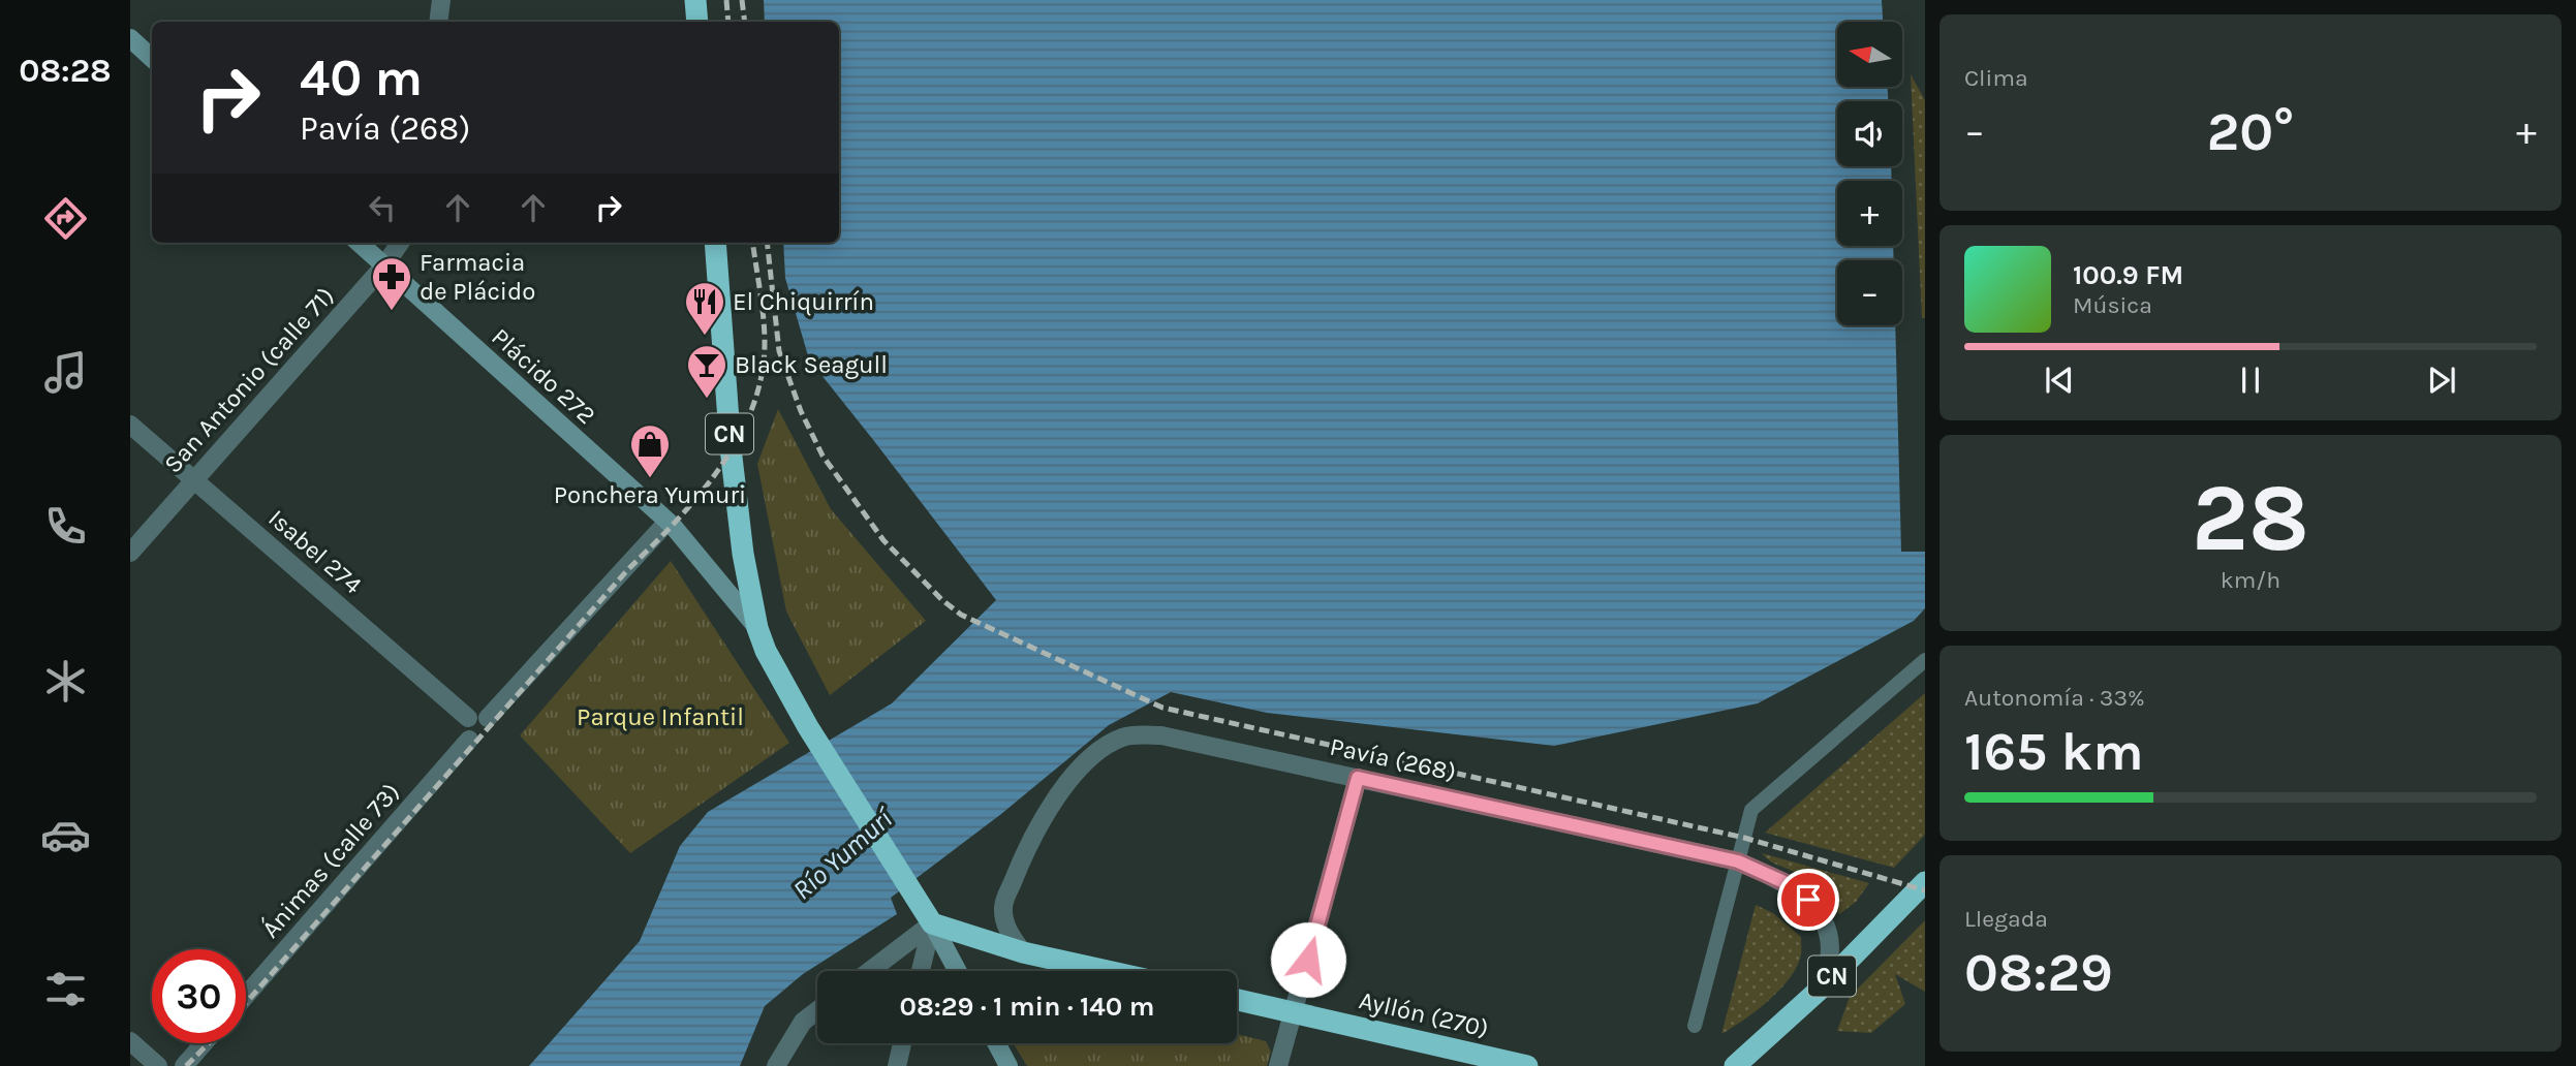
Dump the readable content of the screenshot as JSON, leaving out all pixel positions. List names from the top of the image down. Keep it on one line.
{"streets":{"highway":["CN","Ayllón (270)"],"street":["Plácido 272","San Antonio (calle 71)","Isabel 274","Pavía (268)","Ánimas (calle 73)"]},"crossings":[["Plácido 272","San Antonio (calle 71)"],["Plácido 272","CN"],["San Antonio (calle 71)","Isabel 274"],["CN","Pavía (268)"]],"water":["Río Yumurí"],"parks":["Parque Infantil"],"places":{"pharmacy":["Farmacia de Plácido"],"restaurant":["El Chiquirrín"],"bar":["Black Seagull"],"shop":["Ponchera Yumuri"]},"north":"left","page":{"tabs":"08:28","tile":["Clima",["28","km/h"],["Autonomía · 33%","165 km"],["Llegada","08:29"]],"map_buttons":["+","−"],"turn":["40 m","Pavía (268)"],"heat":["−","20°","+"],"song":["100.9 FM","Música"],"limit":"30","trip":"08:29 · 1 min · 140 m"}}
